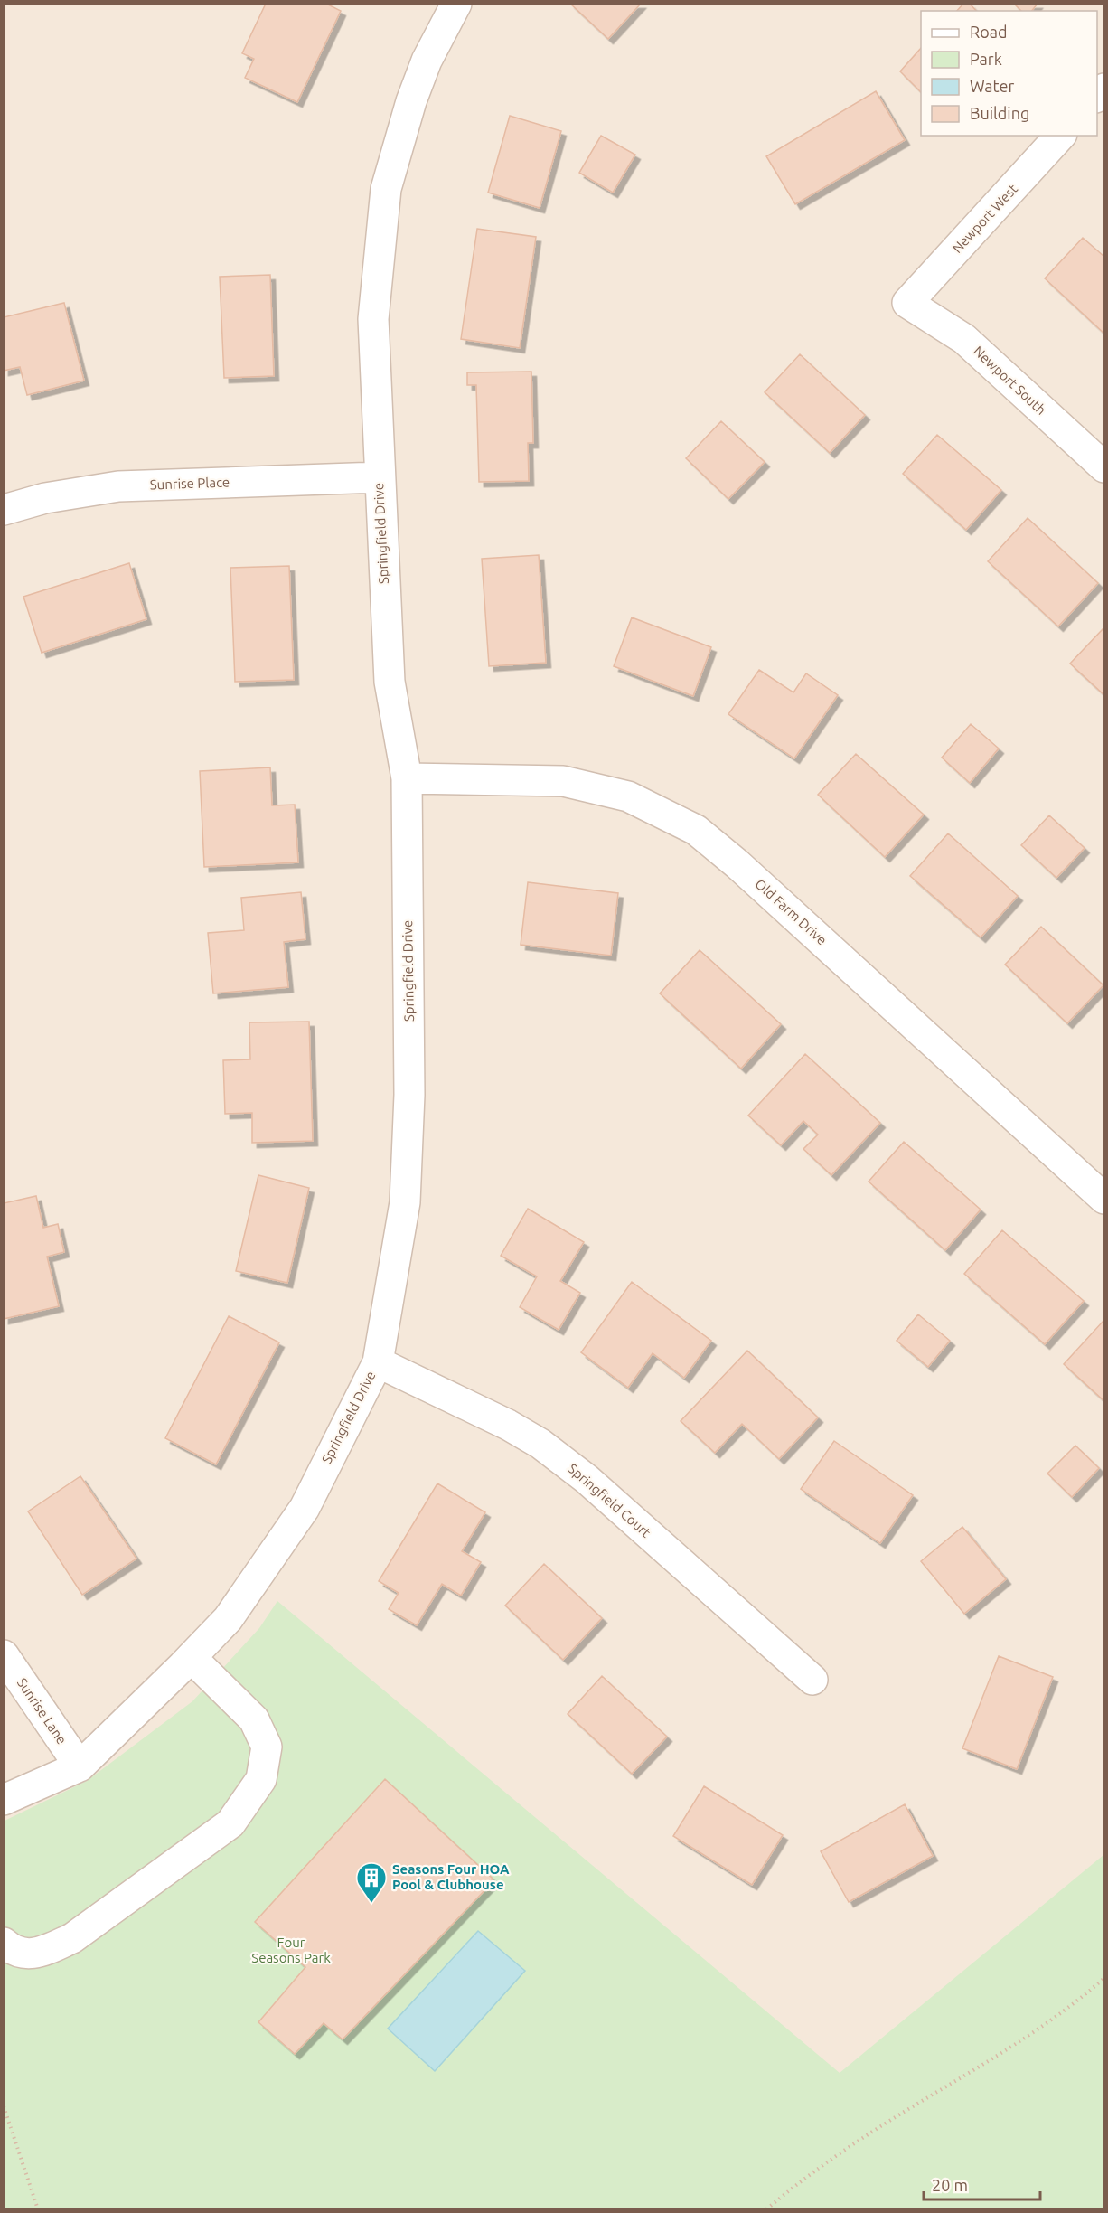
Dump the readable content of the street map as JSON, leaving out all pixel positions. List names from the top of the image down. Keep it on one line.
{"streets":{"street":["Newport West","Newport South","Sunrise Place","Springfield Drive","Old Farm Drive","Springfield Court","Sunrise Lane"]},"crossings":[["Newport West","Newport South"],["Sunrise Place","Springfield Drive"],["Springfield Drive","Old Farm Drive"],["Springfield Drive","Springfield Court"],["Springfield Drive","Sunrise Lane"]],"parks":["Four Seasons Park"],"places":{"building":["Seasons Four HOA Pool & Clubhouse"]},"legend":["Road","Park","Water","Building"],"scale_bar":"20 m"}
